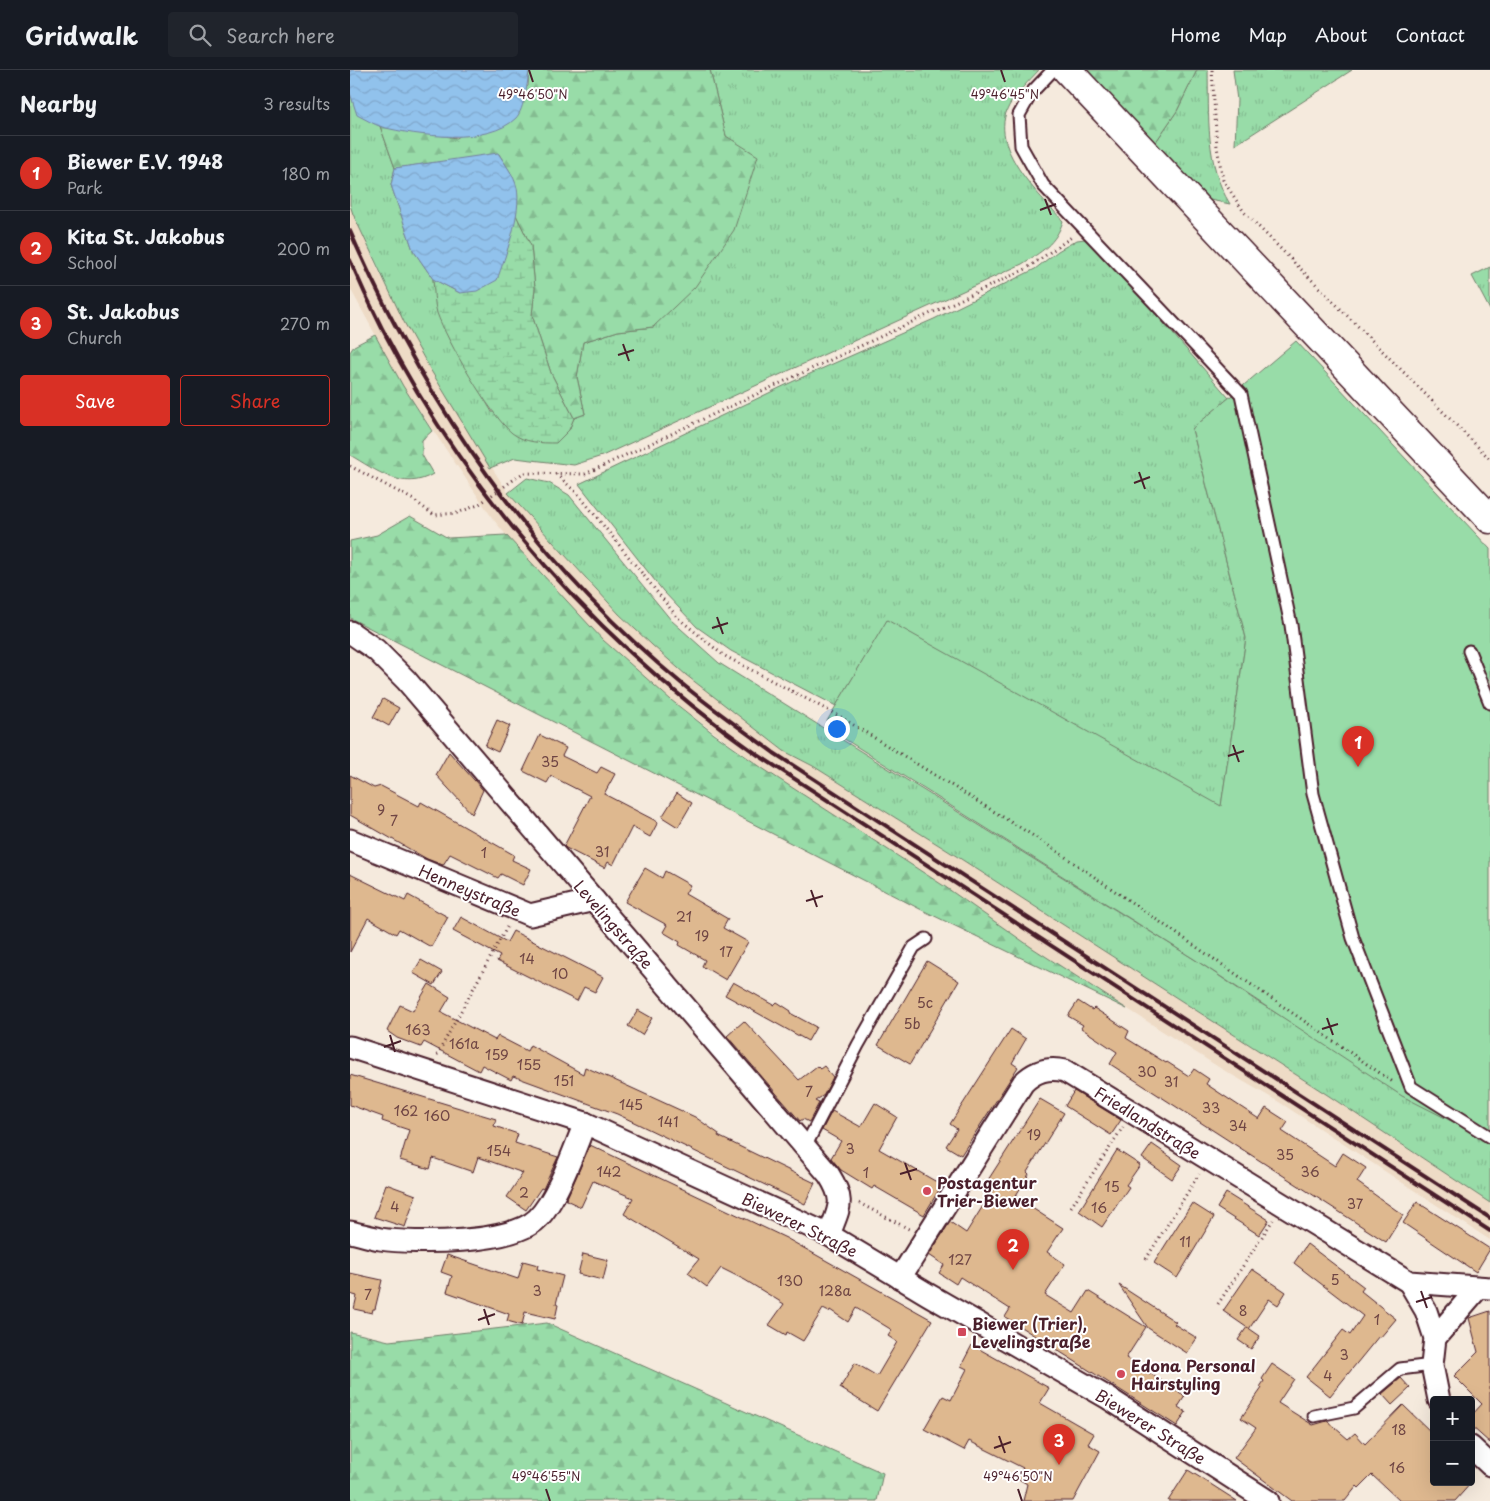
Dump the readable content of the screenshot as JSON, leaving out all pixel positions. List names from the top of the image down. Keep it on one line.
{"streets":{"street":["Henneystraße","Levelingstraße","Friedlandstraße","Biewerer Straße"]},"crossings":[["Henneystraße","Levelingstraße"],["Friedlandstraße","Biewerer Straße"]],"places":{"other":["Postagentur Trier-Biewer","Edona Personal Hairstyling"],"transit":["Biewer (Trier), Levelingstraße"]},"house_numbers":["35","9","7","31","1","21","19","17","14","10","5c","5b","163","161a","159","155","30","151","31","7","145","33","162","160","141","34","19","3","154","35","142","36","1","15","2","37","4","16","11","127","5","130","3","128a","7","8","1","3","4","18","16"],"page":{"header":"Gridwalk","search":"Search here","nav":["Home","Map","About","Contact"],"heading":["Nearby","3 results"],"list":[{"mark":"1","name":"Biewer E.V. 1948","note":"Park","value":"180 m"},{"mark":"2","name":"Kita St. Jakobus","note":"School","value":"200 m"},{"mark":"3","name":"St. Jakobus","note":"Church","value":"270 m"}],"buttons":["Save","Share"],"pins":["1","2","3"],"map_buttons":["+","−"]},"coordinates":["49°46'50\"N","49°46'45\"N","49°46'55\"N"]}
